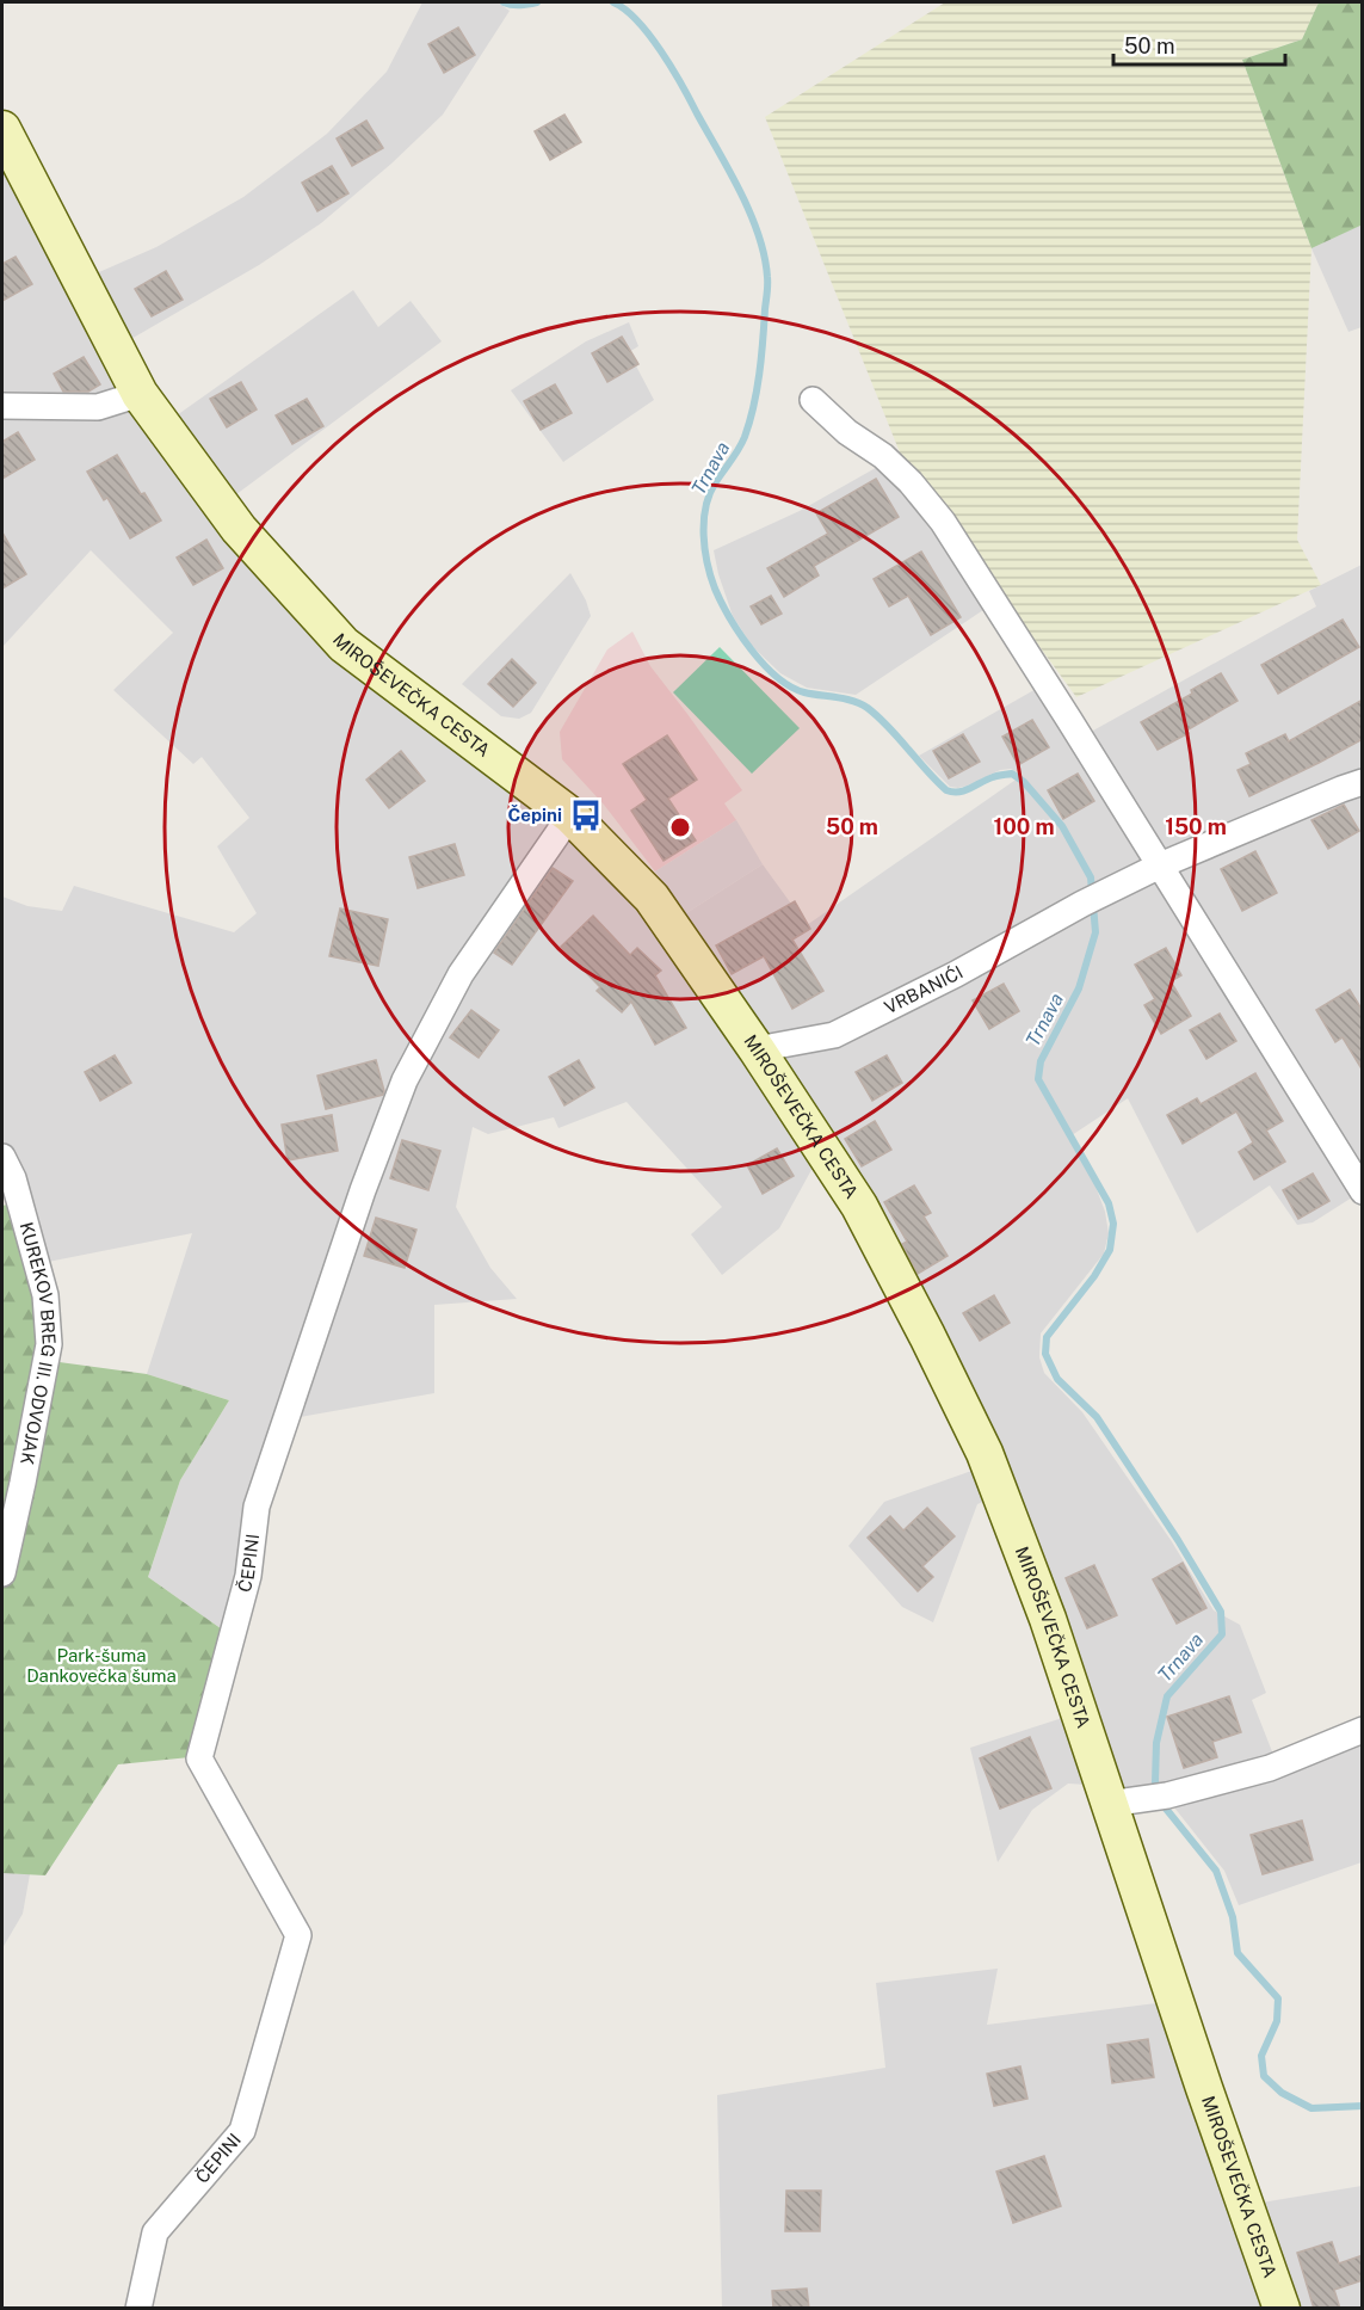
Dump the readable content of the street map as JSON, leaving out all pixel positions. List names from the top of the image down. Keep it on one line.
{"streets":{"main road":["MIROŠEVEČKA CESTA"],"street":["VRBANIĆI","KUREKOV BREG III. ODVOJAK","ČEPINI"]},"crossings":[["MIROŠEVEČKA CESTA","VRBANIĆI"],["MIROŠEVEČKA CESTA","ČEPINI"]],"water":["Trnava"],"parks":["Park-šuma Dankovečka šuma"],"places":{"bus stop":["Čepini"]},"scale_bar":"50 m","rings":["50 m","100 m","150 m"]}
